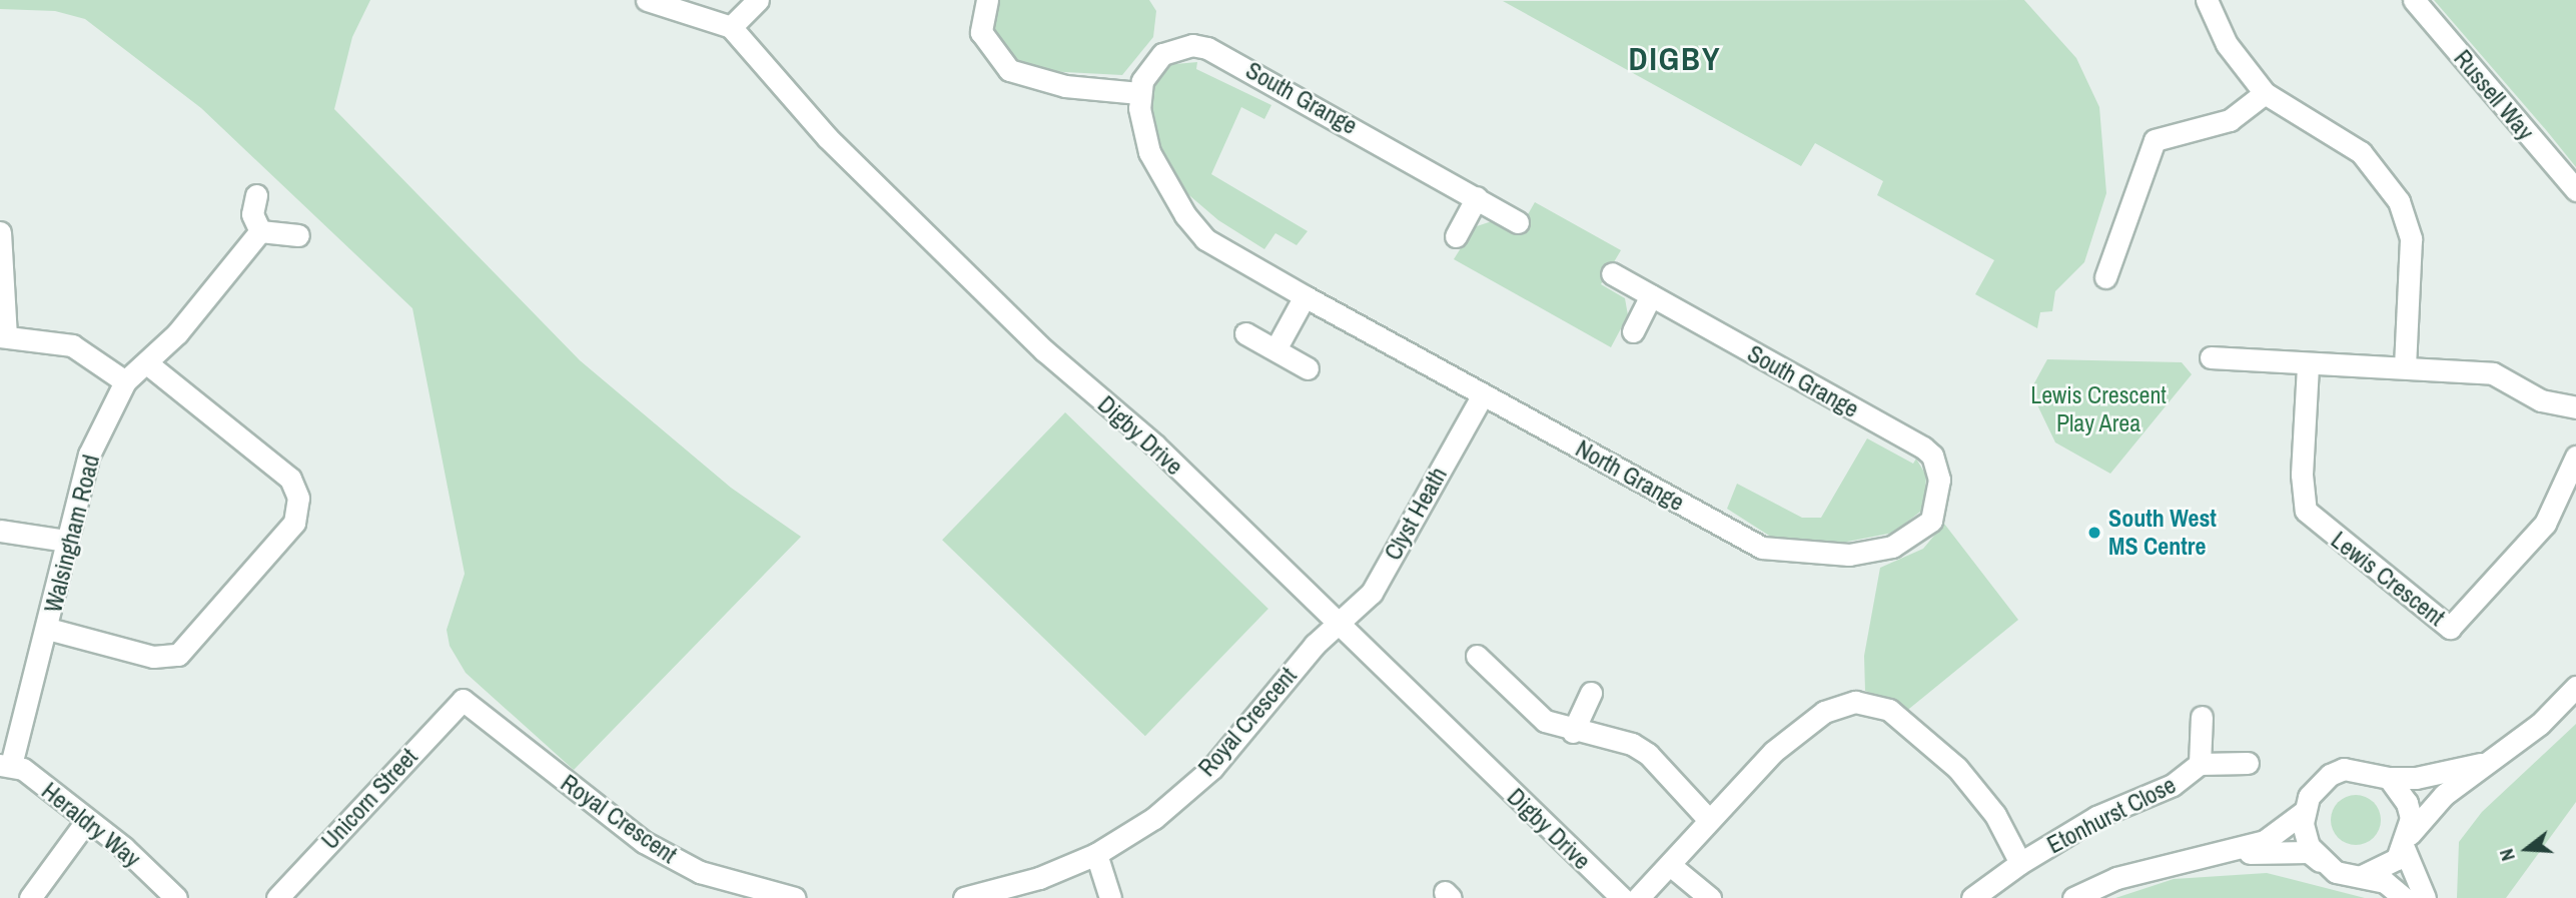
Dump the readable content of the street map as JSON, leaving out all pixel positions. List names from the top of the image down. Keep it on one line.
{"streets":{"street":["Russell Way","South Grange","Digby Drive","North Grange","Clyst Heath","Walsingham Road","Lewis Crescent","Royal Crescent","Unicorn Street","Etonhurst Close","Heraldry Way"]},"crossings":[["South Grange","North Grange"],["Digby Drive","Clyst Heath"],["Digby Drive","Royal Crescent"],["North Grange","Clyst Heath"],["Clyst Heath","Royal Crescent"],["Walsingham Road","Heraldry Way"],["Royal Crescent","Unicorn Street"]],"districts":["DIGBY"],"parks":["Lewis Crescent Play Area"],"places":["South West MS Centre"],"north":"left"}
